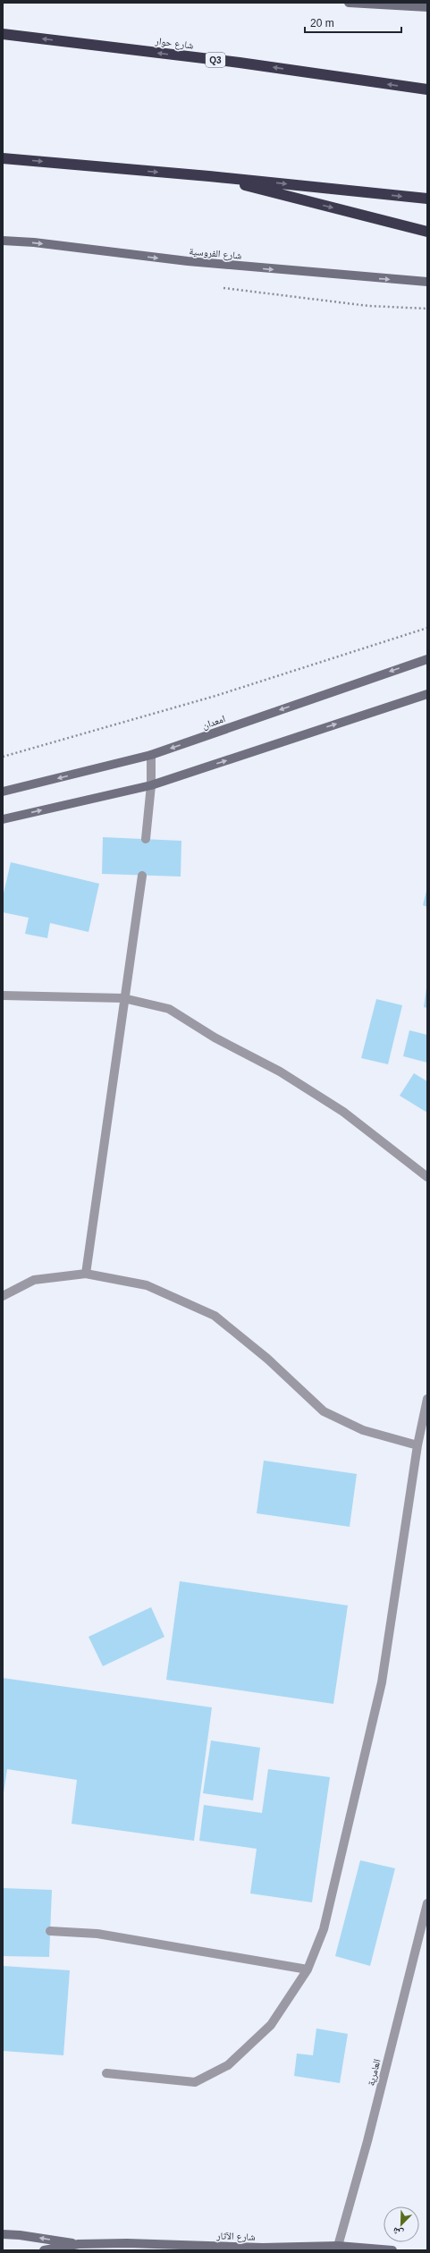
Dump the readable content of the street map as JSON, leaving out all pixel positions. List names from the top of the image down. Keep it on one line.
{"streets":{"highway":["شارع حوار","Q3"],"street":["شارع الفروسية","امعدان","العامرية","شارع الآثار"]},"crossings":[["العامرية","شارع الآثار"]],"one_way":["شارع حوار","شارع الفروسية"],"scale_bar":"20 m","north":"bottom left"}
